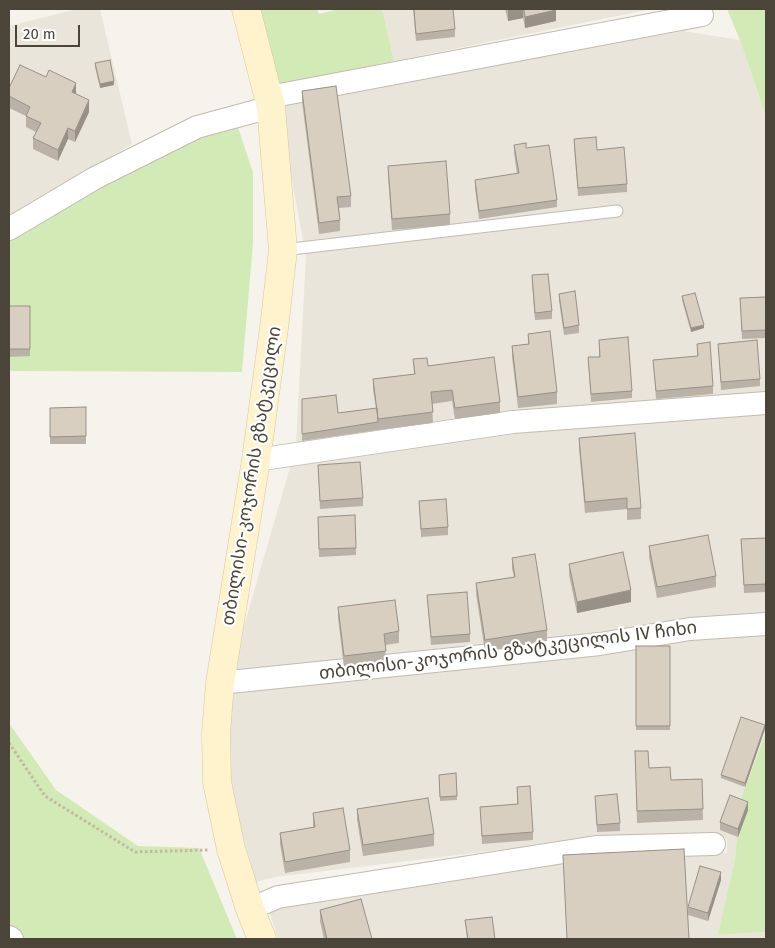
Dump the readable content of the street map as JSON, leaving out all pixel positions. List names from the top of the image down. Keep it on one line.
{"streets":{"main road":["თბილისი-კოჯორის გზატკეცილი"],"street":["თბილისი-კოჯორის გზატკეცილის IV ჩიხი"]},"crossings":[["თბილისი-კოჯორის გზატკეცილი","თბილისი-კოჯორის გზატკეცილის IV ჩიხი"]],"scale_bar":"20 m"}
